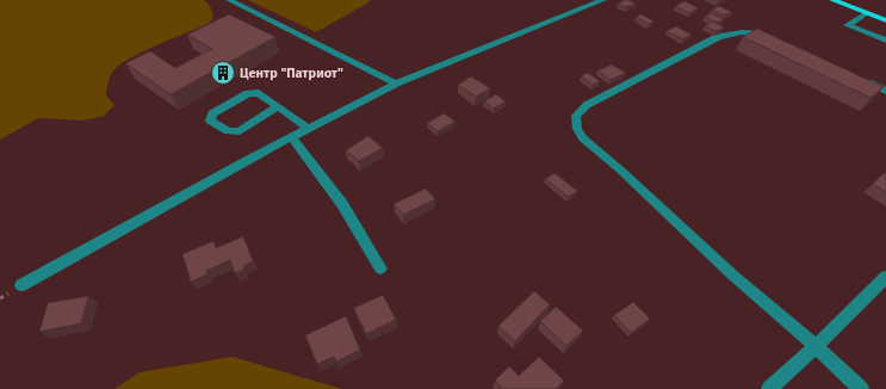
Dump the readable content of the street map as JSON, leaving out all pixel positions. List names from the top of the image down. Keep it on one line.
{"places":{"building":["Центр \"Патриот\""]}}
